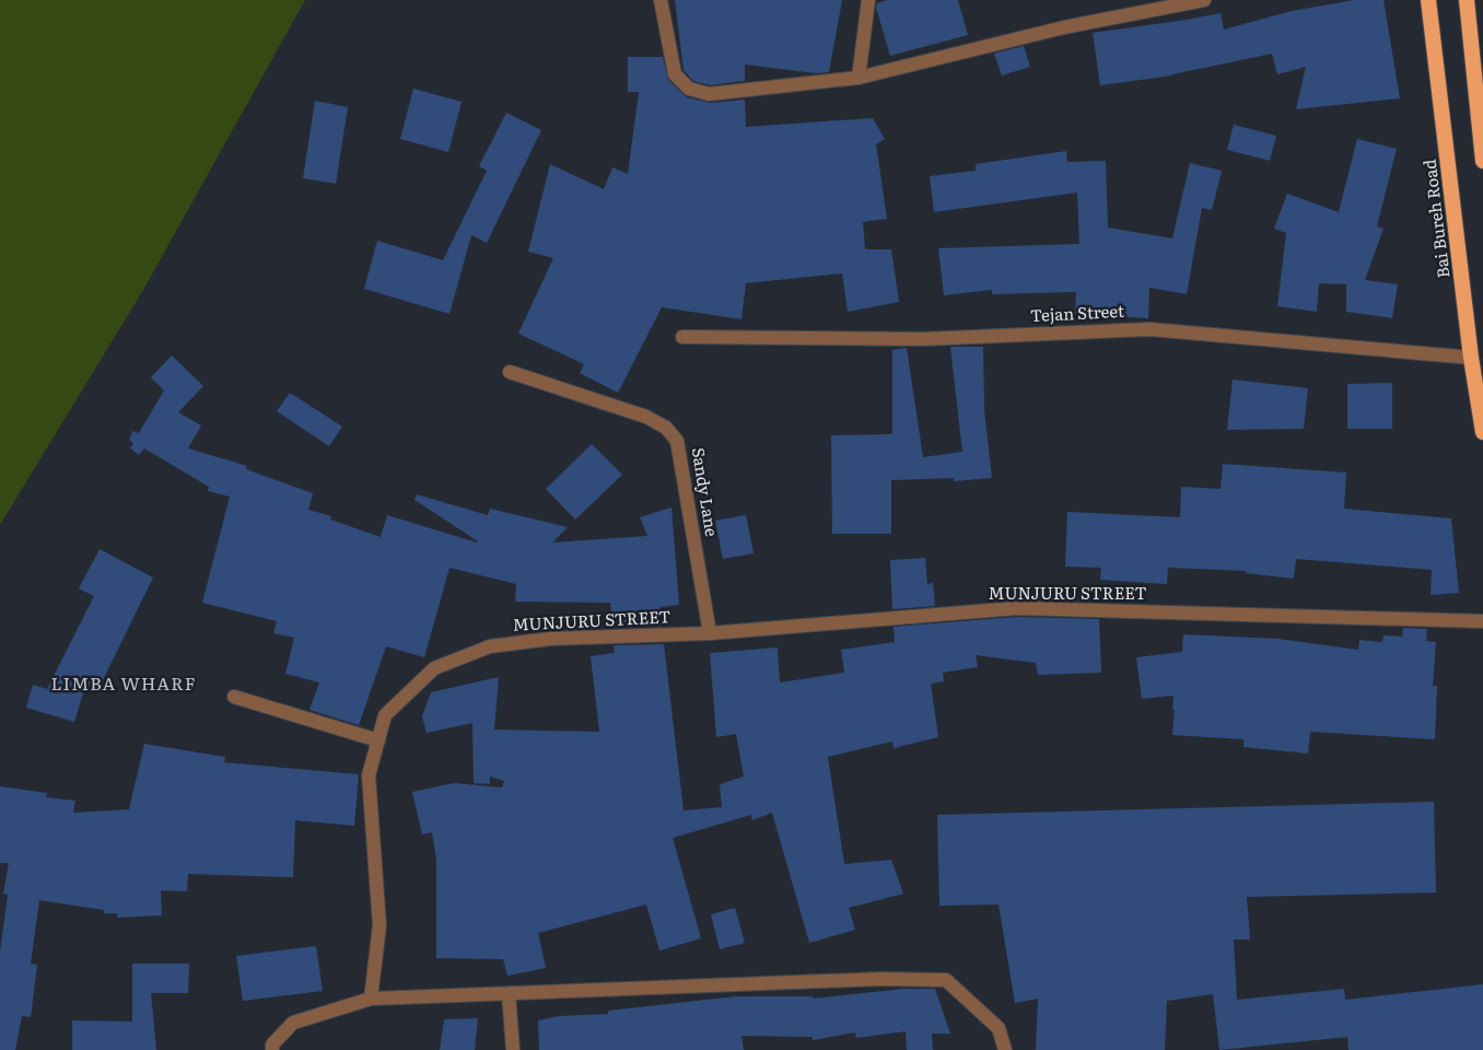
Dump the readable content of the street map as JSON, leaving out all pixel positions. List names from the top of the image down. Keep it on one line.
{"streets":{"highway":["Bai Bureh Road"],"street":["Tejan Street","Sandy Lane","MUNJURU STREET"]},"crossings":[["Bai Bureh Road","Tejan Street"],["Sandy Lane","MUNJURU STREET"]],"districts":["LIMBA WHARF"]}
